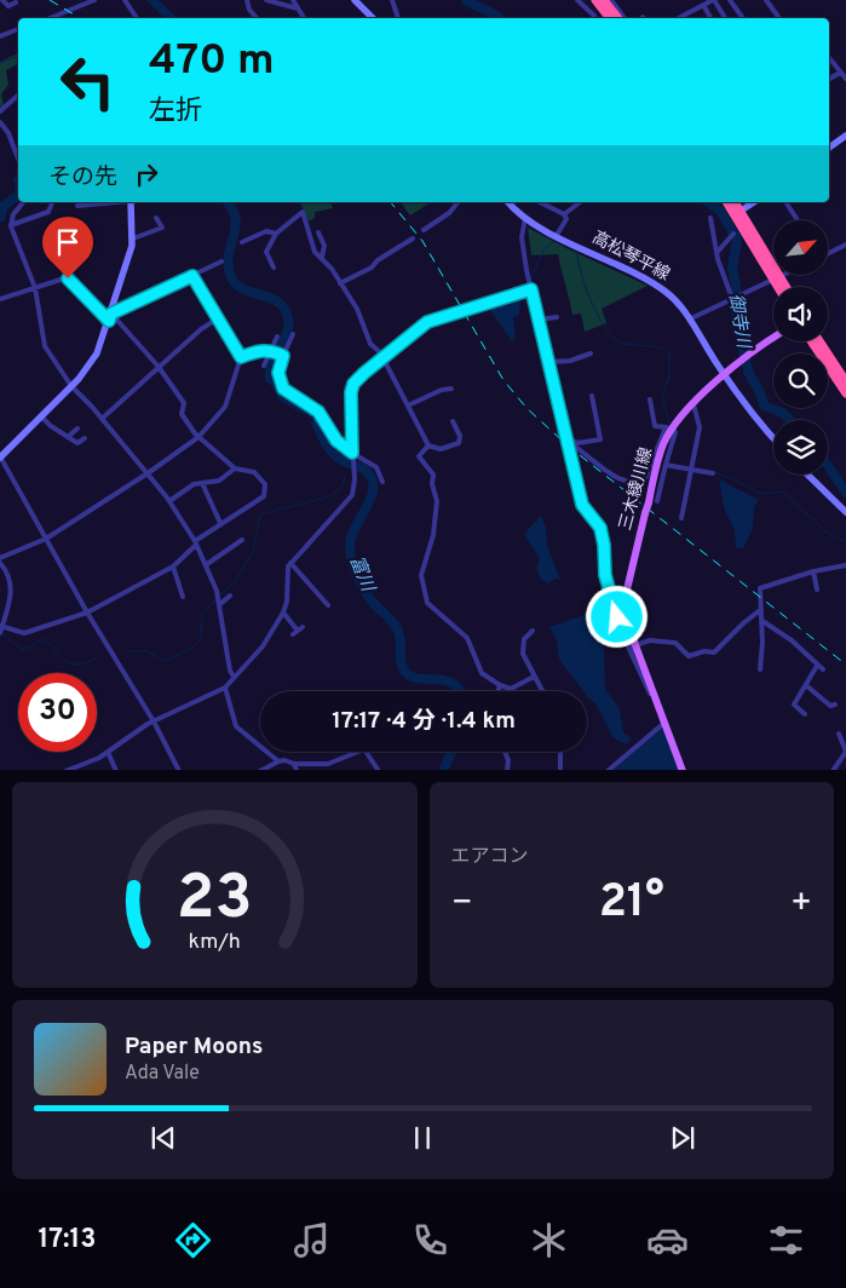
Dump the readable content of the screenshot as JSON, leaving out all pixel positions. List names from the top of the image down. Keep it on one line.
{"streets":{"main road":["高松琴平線","三木綾川線"]},"crossings":[["高松琴平線","三木綾川線"]],"water":["御寺川","富川"],"north":"top right","page":{"turn":["470 m","左折"],"then":"その先","limit":"30","trip":"17:17 · 4 分 · 1.4 km","tile":"エアコン","heat":["−","21°","+"],"song":["Paper Moons","Ada Vale"],"tabs":"17:13","gauge":["23","km/h"]}}
